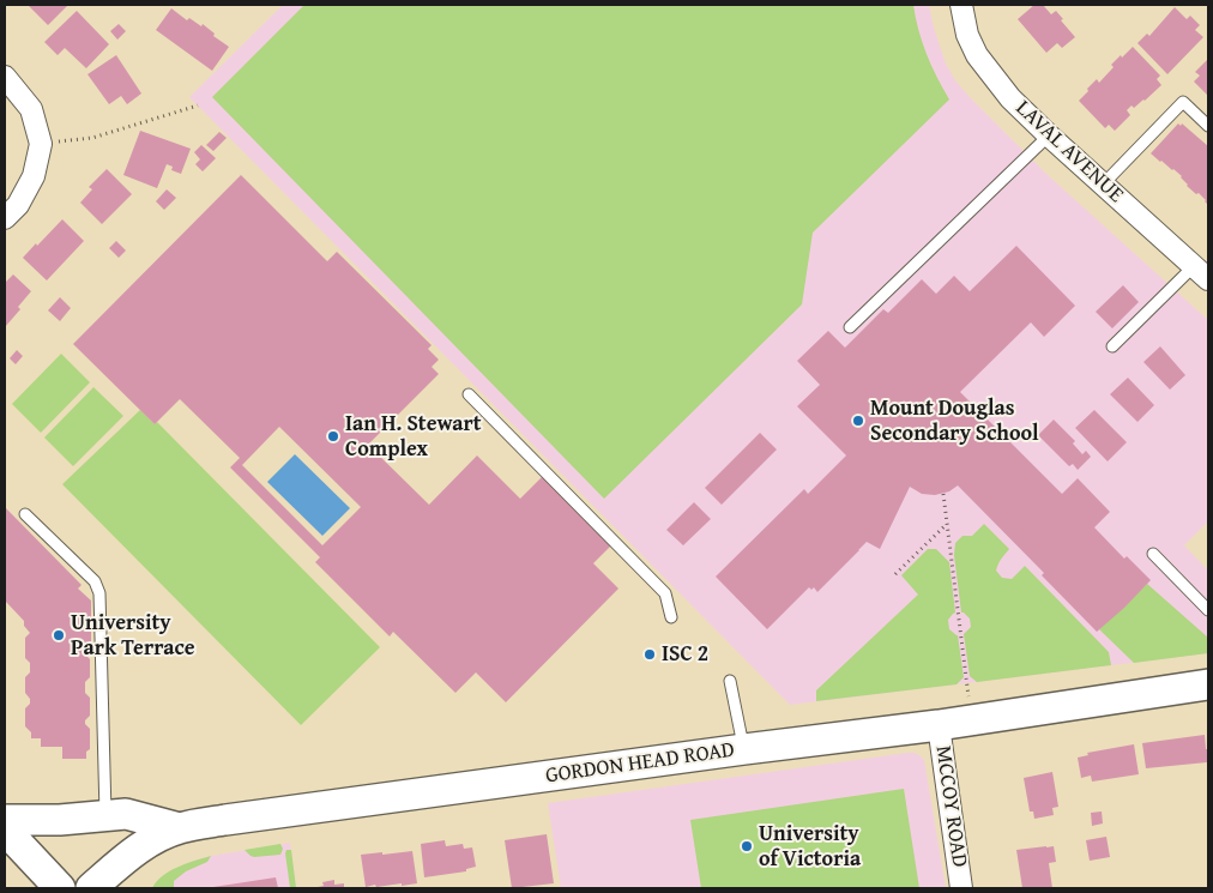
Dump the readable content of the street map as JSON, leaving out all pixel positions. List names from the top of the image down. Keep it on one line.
{"streets":{"main road":["GORDON HEAD ROAD"],"street":["LAVAL AVENUE","MCCOY ROAD"]},"crossings":[["GORDON HEAD ROAD","MCCOY ROAD"]],"places":["Mount Douglas Secondary School","Ian H. Stewart Complex","University Park Terrace","ISC 2","University of Victoria"]}
